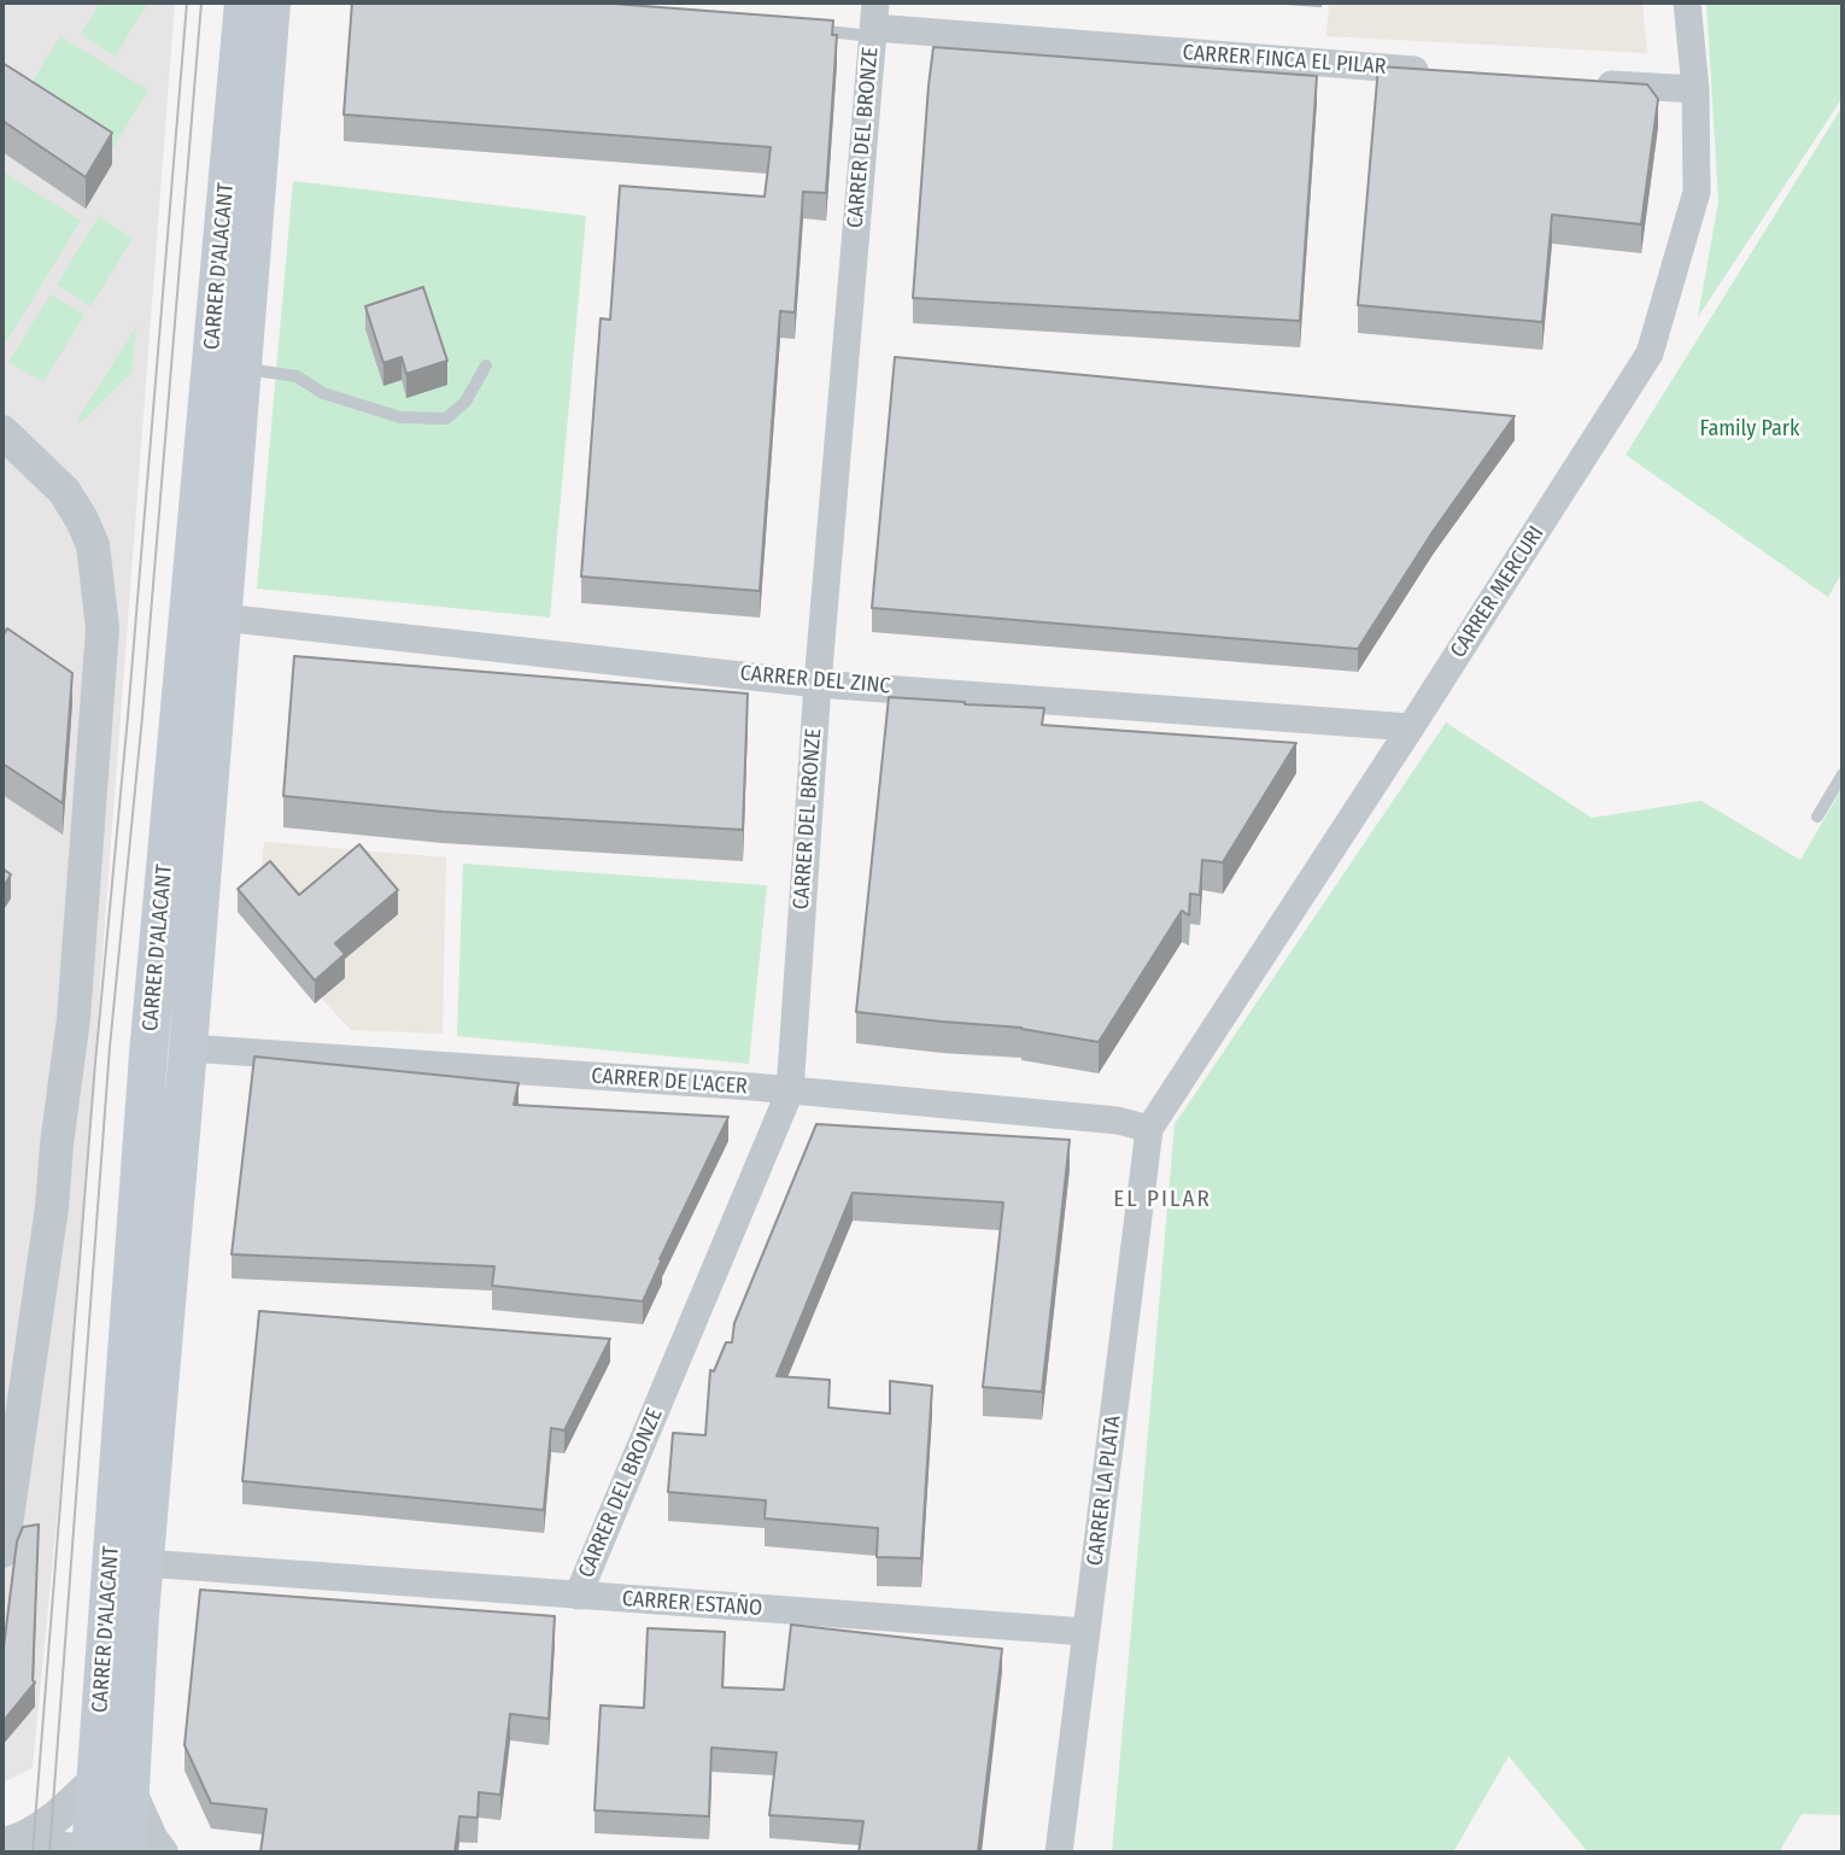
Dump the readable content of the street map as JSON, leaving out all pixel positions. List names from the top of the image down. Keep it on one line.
{"streets":{"main road":["CARRER D'ALACANT"],"street":["CARRER FINCA EL PILAR","CARRER DEL BRONZE","CARRER MERCURI","CARRER DEL ZINC","CARRER DE L'ACER","CARRER LA PLATA","CARRER ESTAÑO"]},"crossings":[["CARRER FINCA EL PILAR","CARRER DEL BRONZE"],["CARRER DEL BRONZE","CARRER DEL ZINC"],["CARRER DEL BRONZE","CARRER DE L'ACER"],["CARRER DEL BRONZE","CARRER ESTAÑO"],["CARRER D'ALACANT","CARRER DEL ZINC"],["CARRER D'ALACANT","CARRER DE L'ACER"],["CARRER D'ALACANT","CARRER ESTAÑO"],["CARRER MERCURI","CARRER DEL ZINC"],["CARRER MERCURI","CARRER DE L'ACER"],["CARRER MERCURI","CARRER LA PLATA"],["CARRER DE L'ACER","CARRER LA PLATA"],["CARRER LA PLATA","CARRER ESTAÑO"]],"districts":["EL PILAR"],"parks":["Family Park"]}
